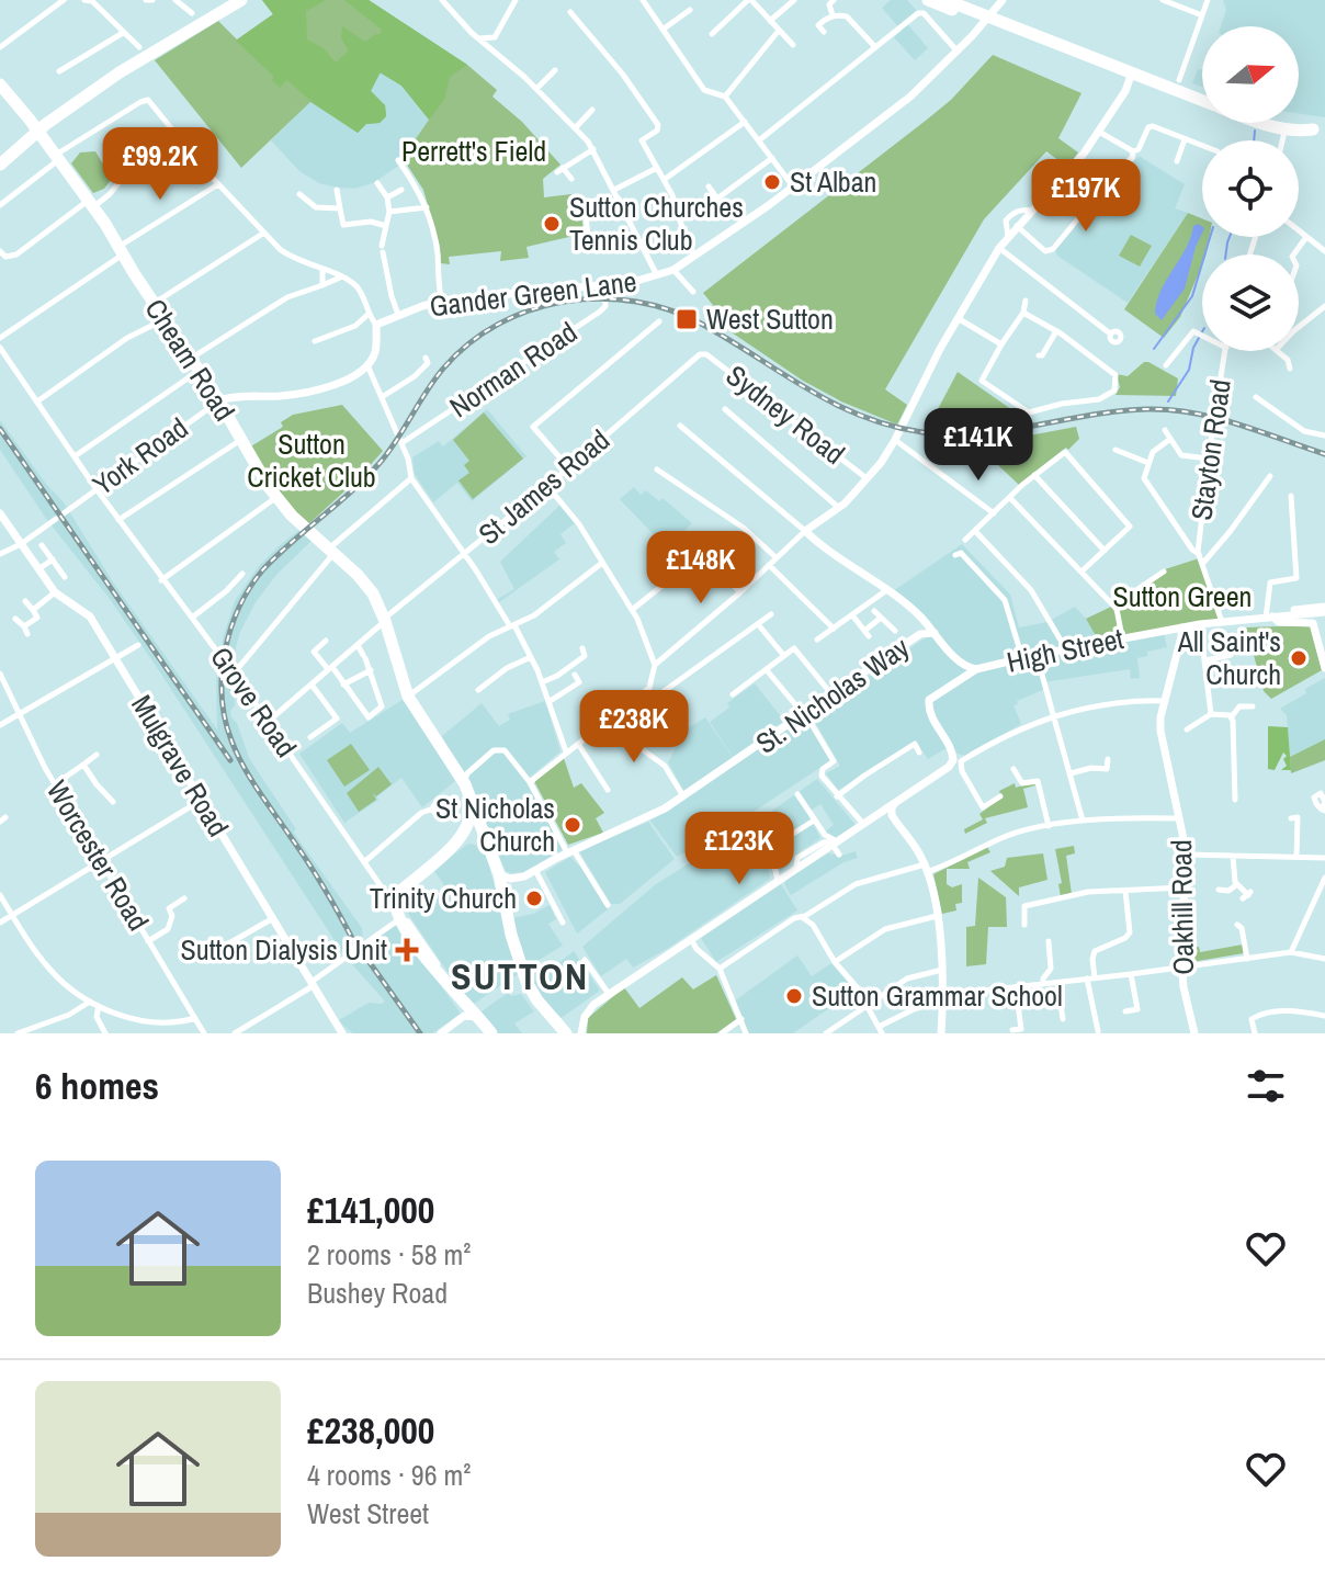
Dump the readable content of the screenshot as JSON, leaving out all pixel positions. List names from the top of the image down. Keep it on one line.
{"streets":{"highway":["Cheam Road","Grove Road"],"street":["Gander Green Lane","Norman Road","Sydney Road","Stayton Road","York Road","St James Road","High Street","St. Nicholas Way","Mulgrave Road","Worcester Road","Oakhill Road"]},"crossings":[["Gander Green Lane","Norman Road"],["Cheam Road","York Road"],["Cheam Road","St James Road"],["Cheam Road","St. Nicholas Way"],["Sydney Road","St James Road"],["Stayton Road","High Street"],["York Road","Grove Road"],["St James Road","Grove Road"],["High Street","Oakhill Road"]],"districts":["SUTTON"],"parks":["Perrett's Field","Sutton Cricket Club","Sutton Green"],"places":{"other":["St Alban","Sutton Churches Tennis Club","All Saint's Church","St Nicholas Church","Trinity Church","Sutton Grammar School"],"transit":["West Sutton"],"health":["Sutton Dialysis Unit"]},"north":"right","page":{"price":["£99.2K","£197K","£141K","£148K","£238K","£123K"],"heading":"6 homes","list":[{"name":"£141,000","note":"2 rooms · 58 m² · Bushey Road"},{"name":"£238,000","note":"4 rooms · 96 m² · West Street"}]}}
